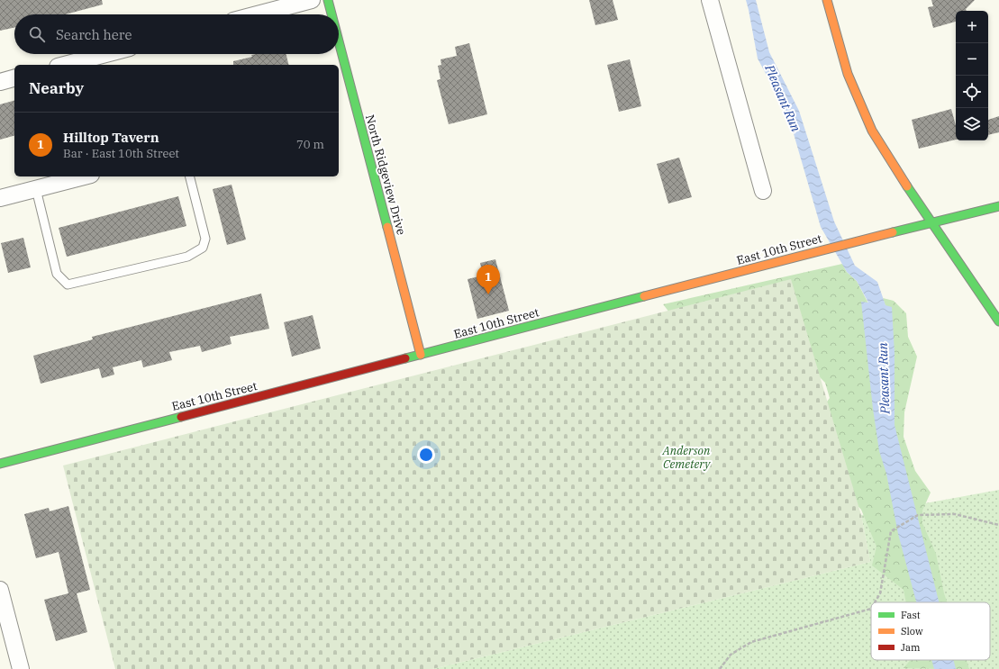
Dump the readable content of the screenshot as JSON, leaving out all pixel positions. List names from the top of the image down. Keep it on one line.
{"streets":{"main road":["North Ridgeview Drive","East 10th Street"]},"crossings":[["North Ridgeview Drive","East 10th Street"]],"water":["Pleasant Run"],"parks":["Anderson Cemetery"],"legend":["Fast","Slow","Jam"],"page":{"map_buttons":["+","−"],"search":"Search here","heading":"Nearby","list":[{"mark":"1","name":"Hilltop Tavern","note":"Bar · East 10th Street","value":"70 m"}],"pins":"1"}}
